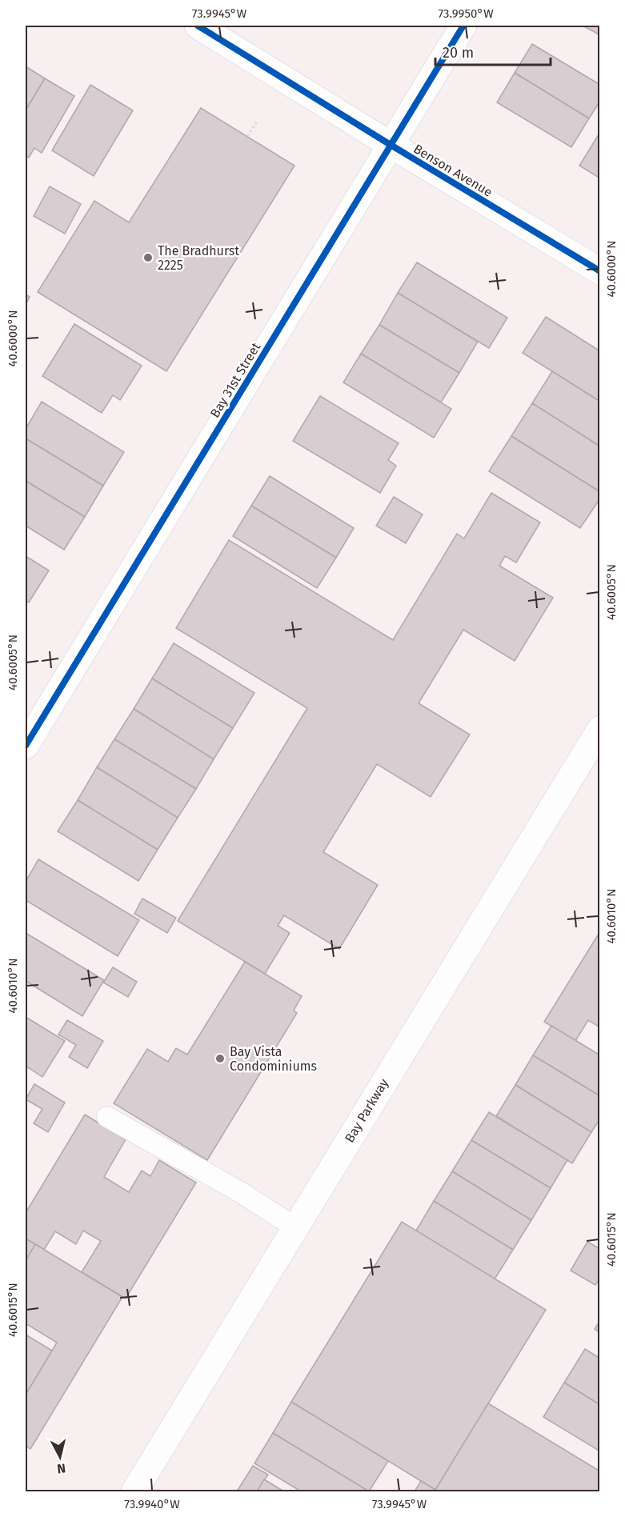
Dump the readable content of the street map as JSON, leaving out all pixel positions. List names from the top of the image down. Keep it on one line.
{"streets":{"street":["Benson Avenue","Bay 31st Street","Bay Parkway"]},"crossings":[["Benson Avenue","Bay 31st Street"]],"places":["The Bradhurst 2225","Bay Vista Condominiums"],"scale_bar":"20 m","north":"bottom","coordinates":["73.9945°W","73.9950°W","40.6000°N","40.6005°N","40.6010°N","40.6015°N","73.9940°W"]}
